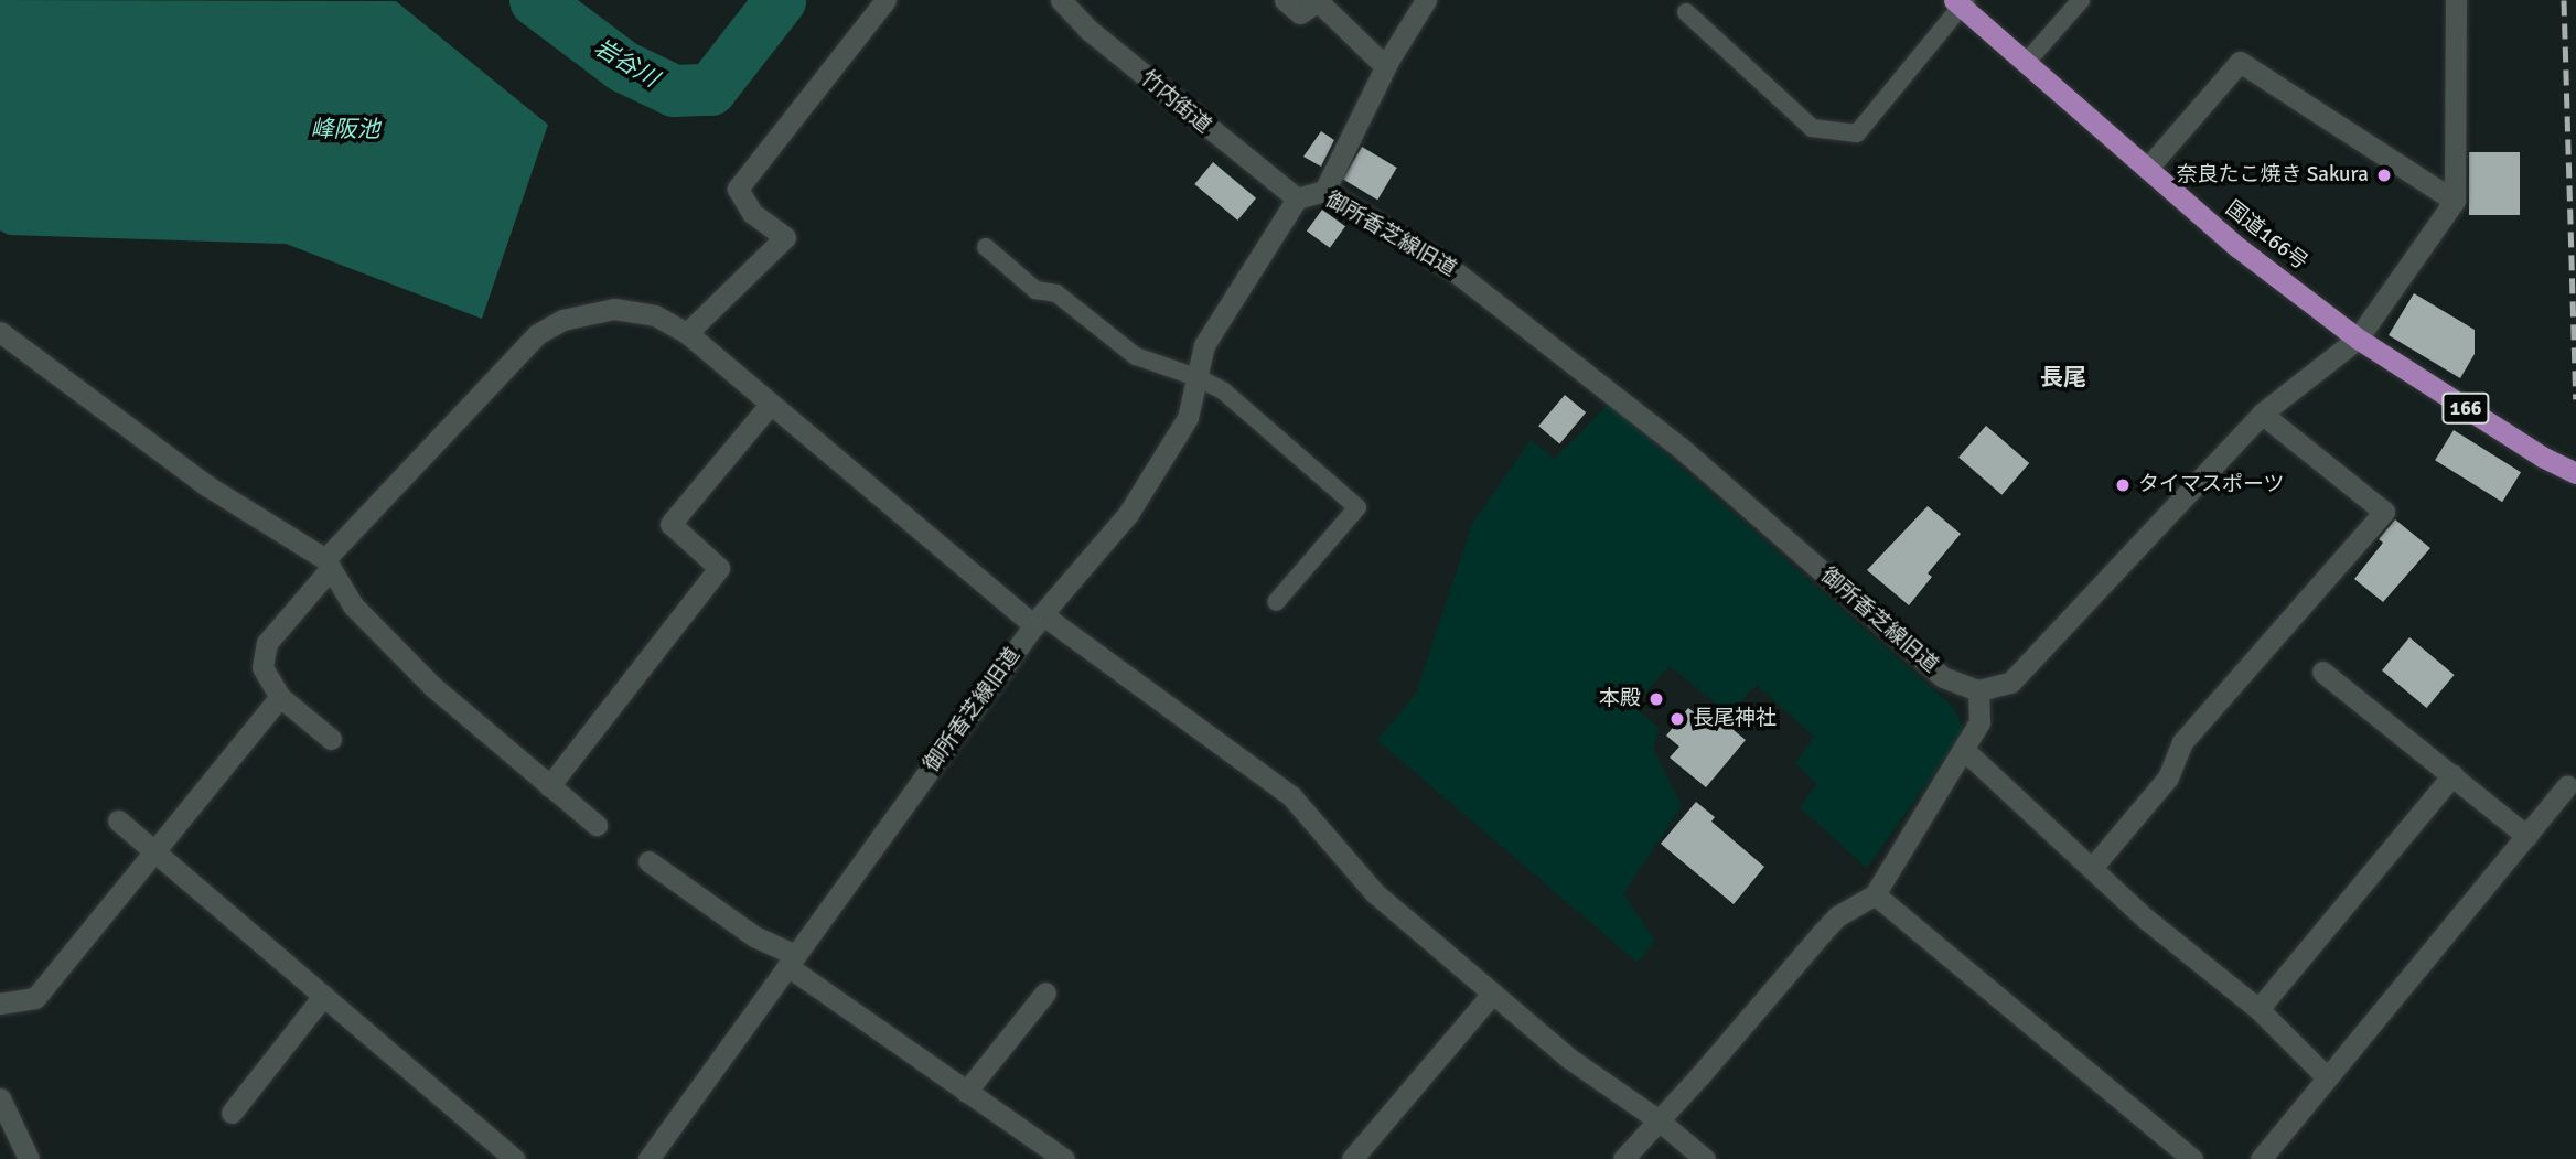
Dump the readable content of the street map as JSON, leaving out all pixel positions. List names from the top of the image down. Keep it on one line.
{"streets":{"highway":["国道166号","166"],"street":["竹内街道","御所香芝線旧道"]},"crossings":[["竹内街道","御所香芝線旧道"]],"districts":["長尾"],"water":["岩谷川","峰阪池"],"places":["奈良たこ焼き Sakura","タイマスポーツ","本殿","長尾神社"]}
